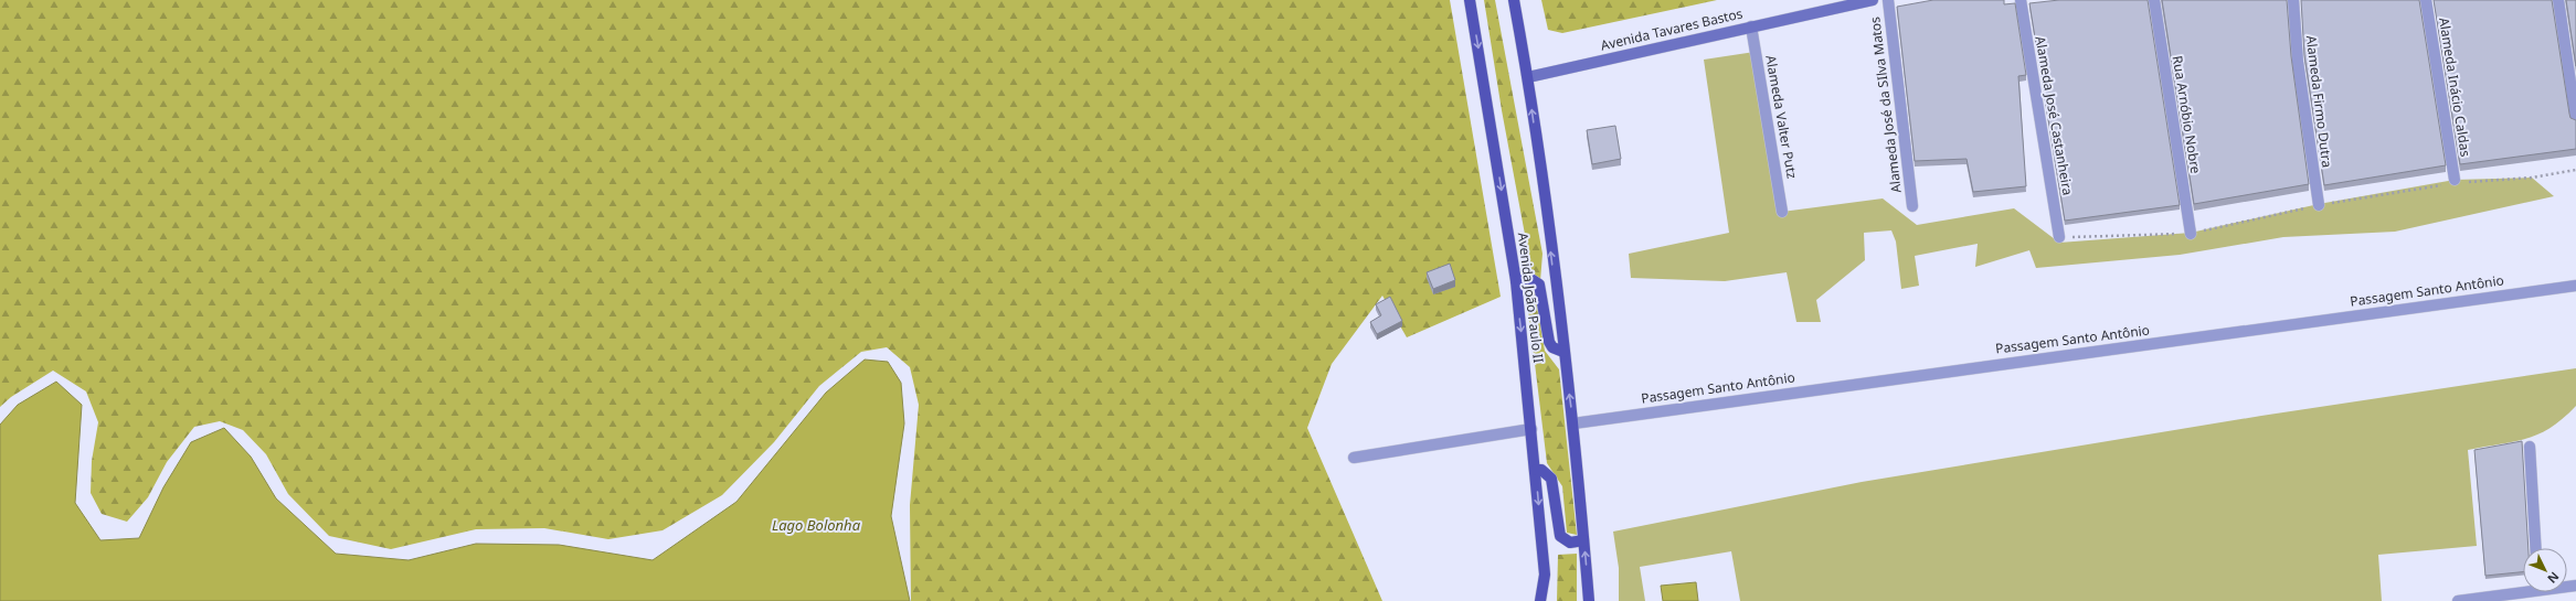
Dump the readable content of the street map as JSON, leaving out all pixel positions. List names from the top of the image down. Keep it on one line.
{"streets":{"main road":["Avenida Tavares Bastos","Avenida João Paulo II"],"street":["Alameda Inácio Caldas","Alameda Firmo Dutra","Alameda José da SIlva Matos","Rua Arnóbio Nobre","Alameda José Castanheira","Alameda Valter Putz","Passagem Santo Antônio"]},"crossings":[["Avenida Tavares Bastos","Alameda Valter Putz"],["Avenida Tavares Bastos","Avenida João Paulo II"],["Passagem Santo Antônio","Avenida João Paulo II"]],"water":["Lago Bolonha"],"north":"bottom right"}
